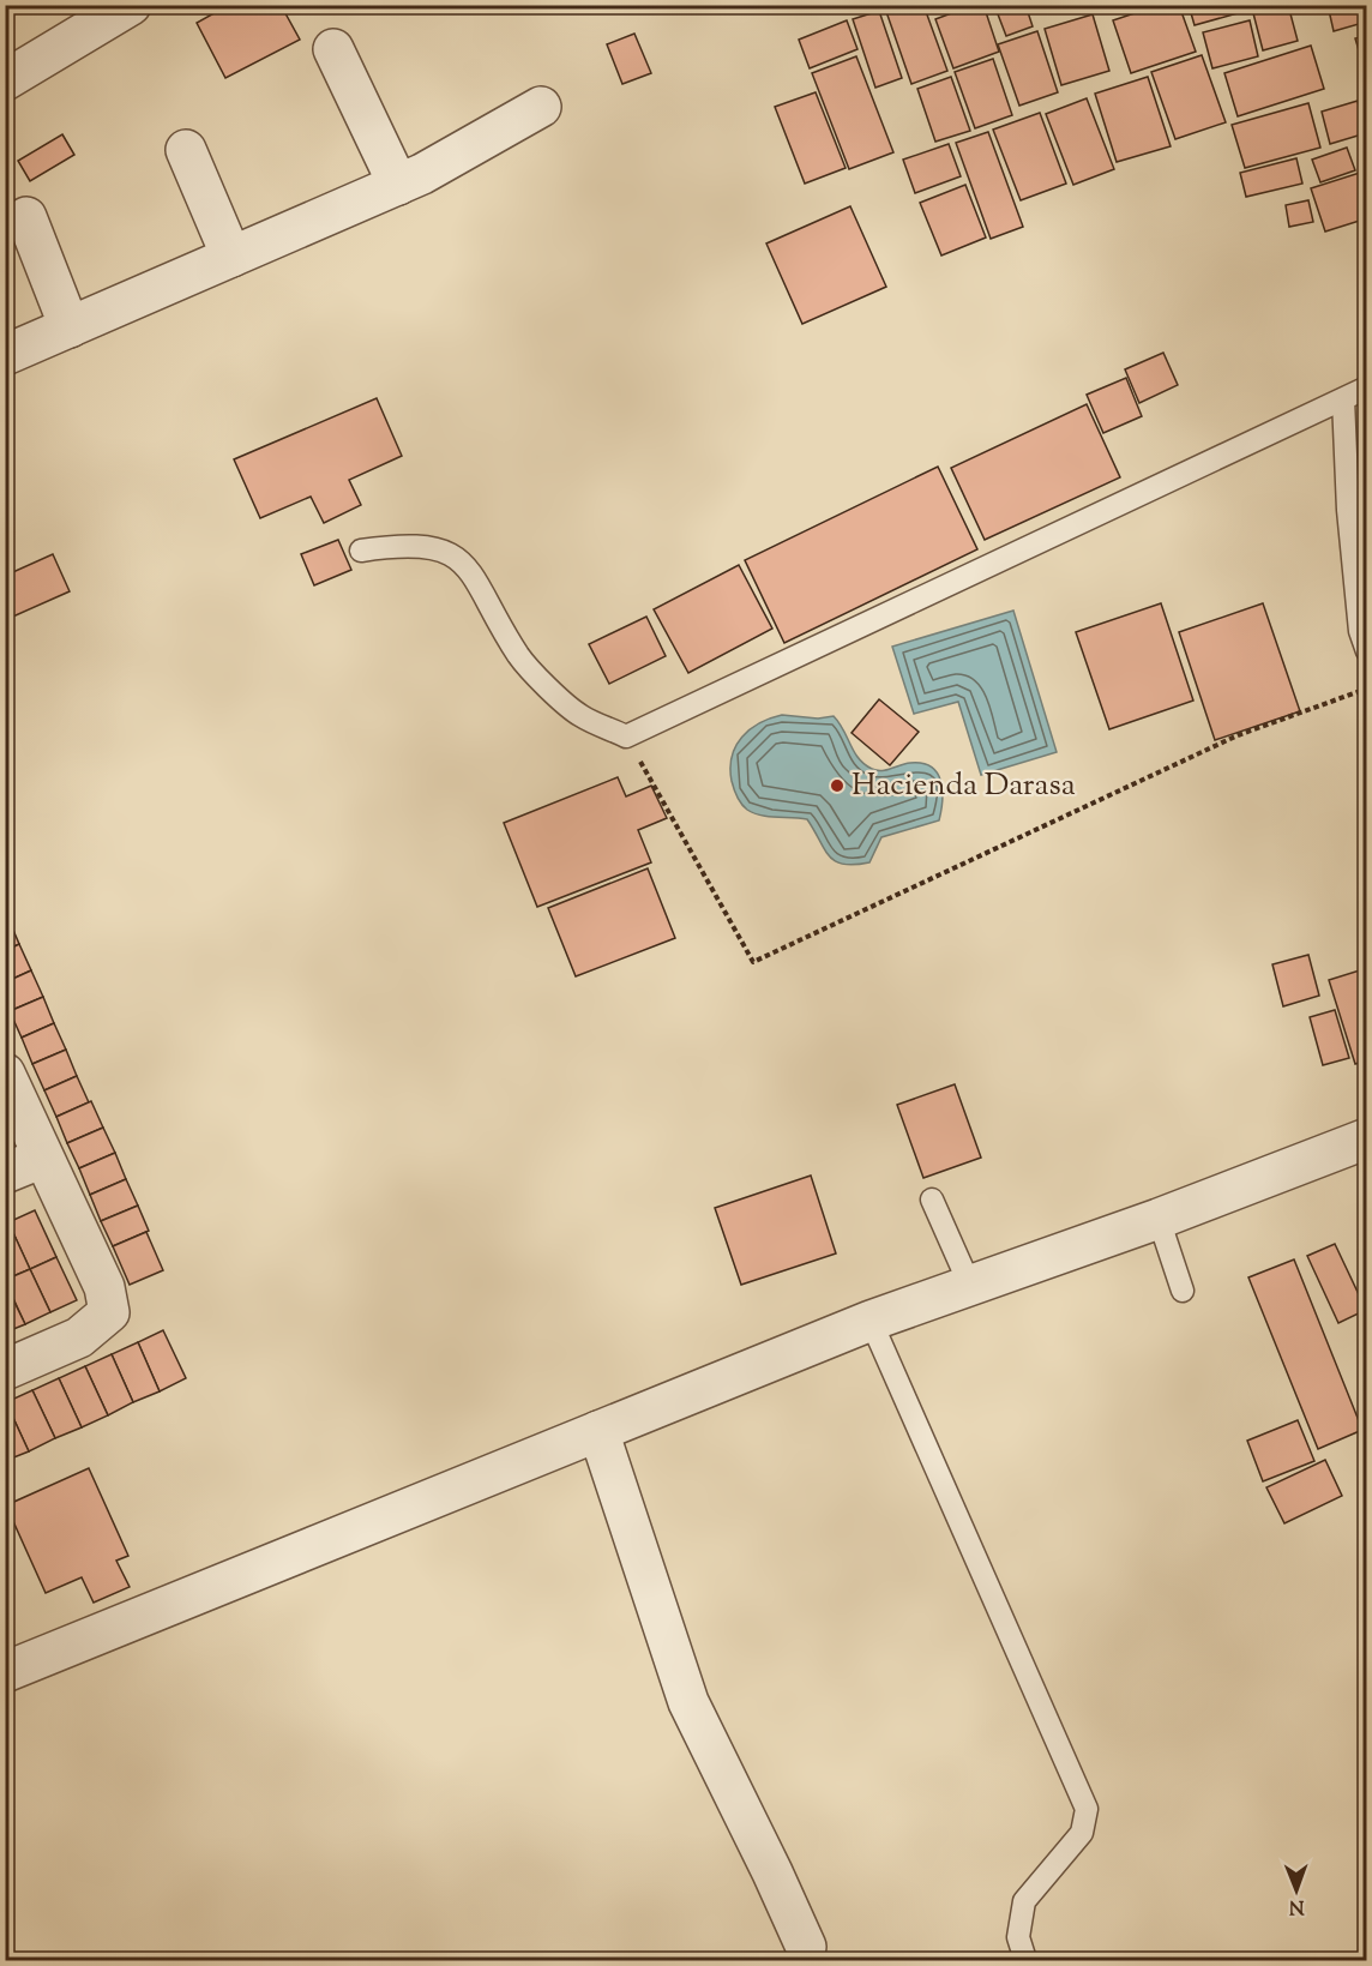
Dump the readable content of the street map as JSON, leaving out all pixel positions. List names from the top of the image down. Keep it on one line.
{"places":["Hacienda Darasa"],"north":"bottom"}
